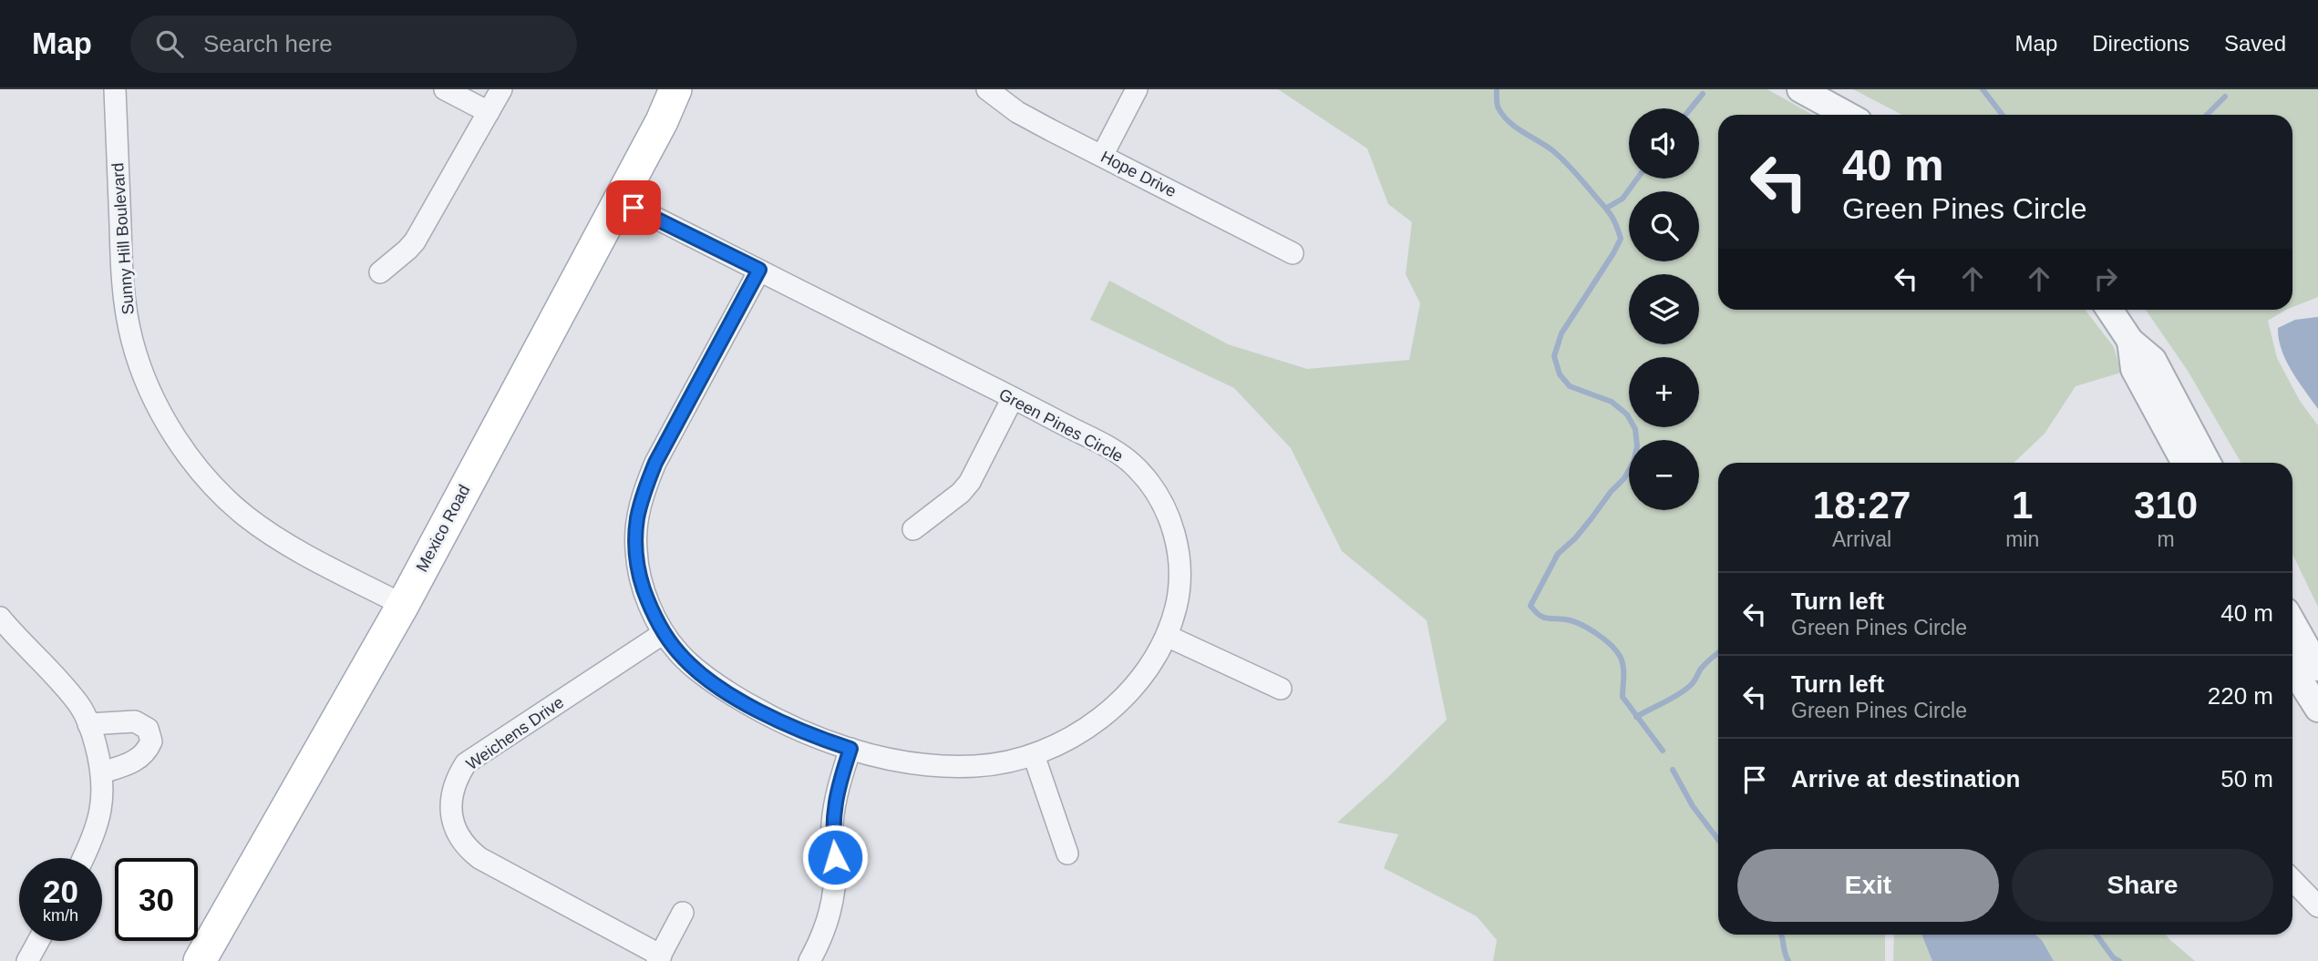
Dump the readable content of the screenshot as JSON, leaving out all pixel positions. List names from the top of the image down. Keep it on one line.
{"streets":{"main road":["Mexico Road"],"street":["Hope Drive","Sunny Hill Boulevard","Green Pines Circle","Weichens Drive"]},"crossings":[["Sunny Hill Boulevard","Mexico Road"],["Green Pines Circle","Mexico Road"],["Green Pines Circle","Weichens Drive"]],"page":{"header":"Map","search":"Search here","nav":["Map","Directions","Saved"],"map_buttons":["+","−"],"turn":["40 m","Green Pines Circle"],"eta":["18:27","Arrival","1","min","310","m"],"list":[{"name":"Turn left","note":"Green Pines Circle","value":"40 m"},{"name":"Turn left","note":"Green Pines Circle","value":"220 m"},{"name":"Arrive at destination","value":"50 m"}],"buttons":["Exit","Share"],"speed":"20 km/h","limit":"30"}}
